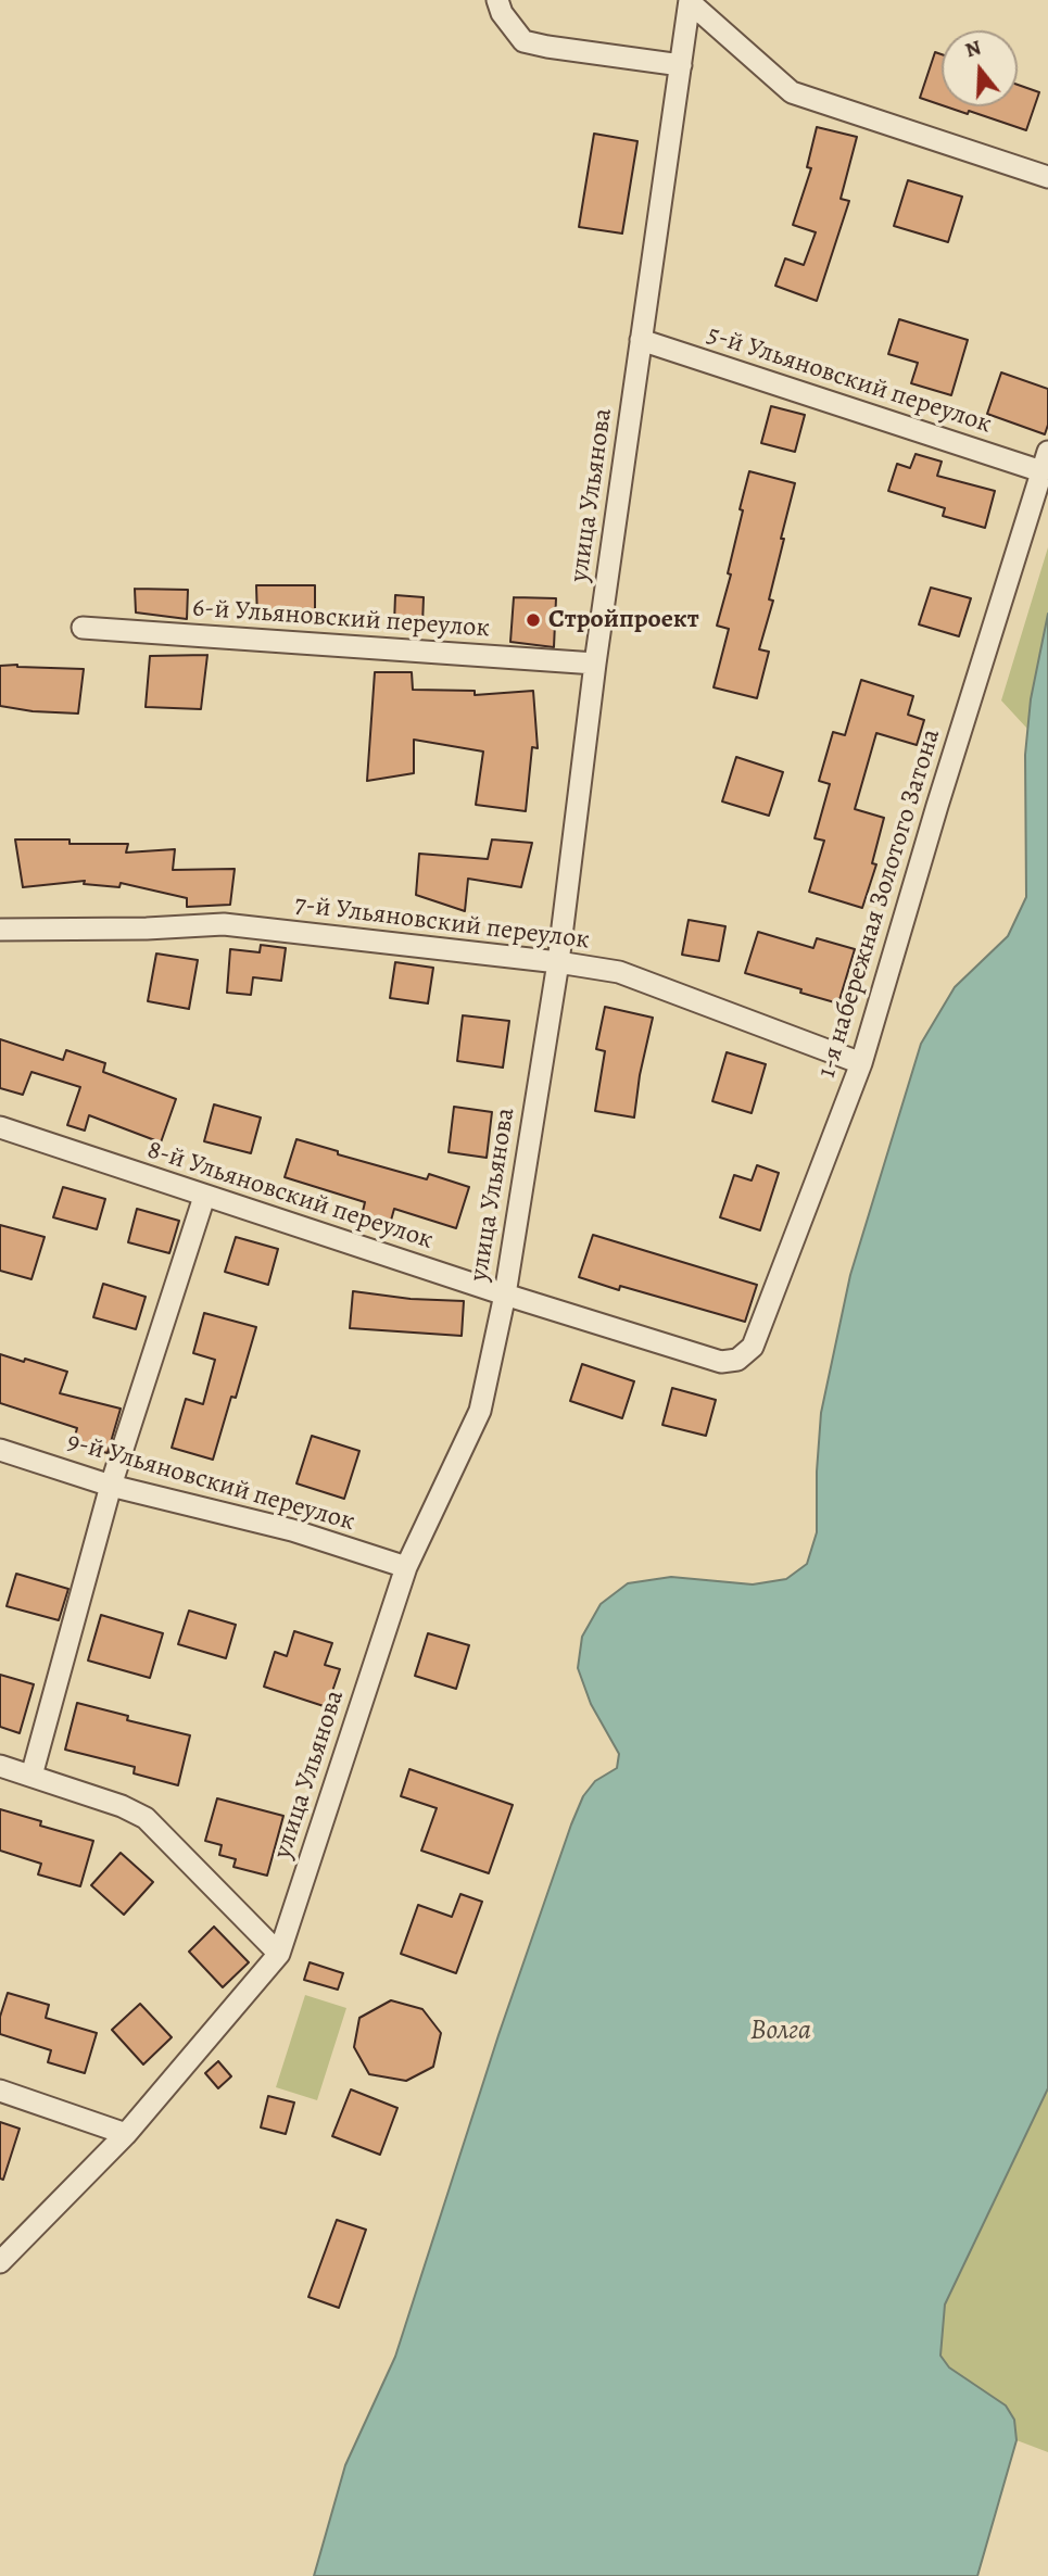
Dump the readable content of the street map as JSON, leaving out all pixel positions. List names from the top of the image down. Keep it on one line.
{"streets":{"street":["5-й Ульяновский переулок","улица Ульянова","6-й Ульяновский переулок","1-я набережная Золотого Затона","7-й Ульяновский переулок","8-й Ульяновский переулок","9-й Ульяновский переулок"]},"crossings":[["5-й Ульяновский переулок","улица Ульянова"],["5-й Ульяновский переулок","1-я набережная Золотого Затона"],["улица Ульянова","6-й Ульяновский переулок"],["улица Ульянова","7-й Ульяновский переулок"],["улица Ульянова","8-й Ульяновский переулок"],["улица Ульянова","9-й Ульяновский переулок"],["1-я набережная Золотого Затона","7-й Ульяновский переулок"],["1-я набережная Золотого Затона","8-й Ульяновский переулок"]],"water":["Волга"],"places":["Стройпроект"],"north":"top"}
